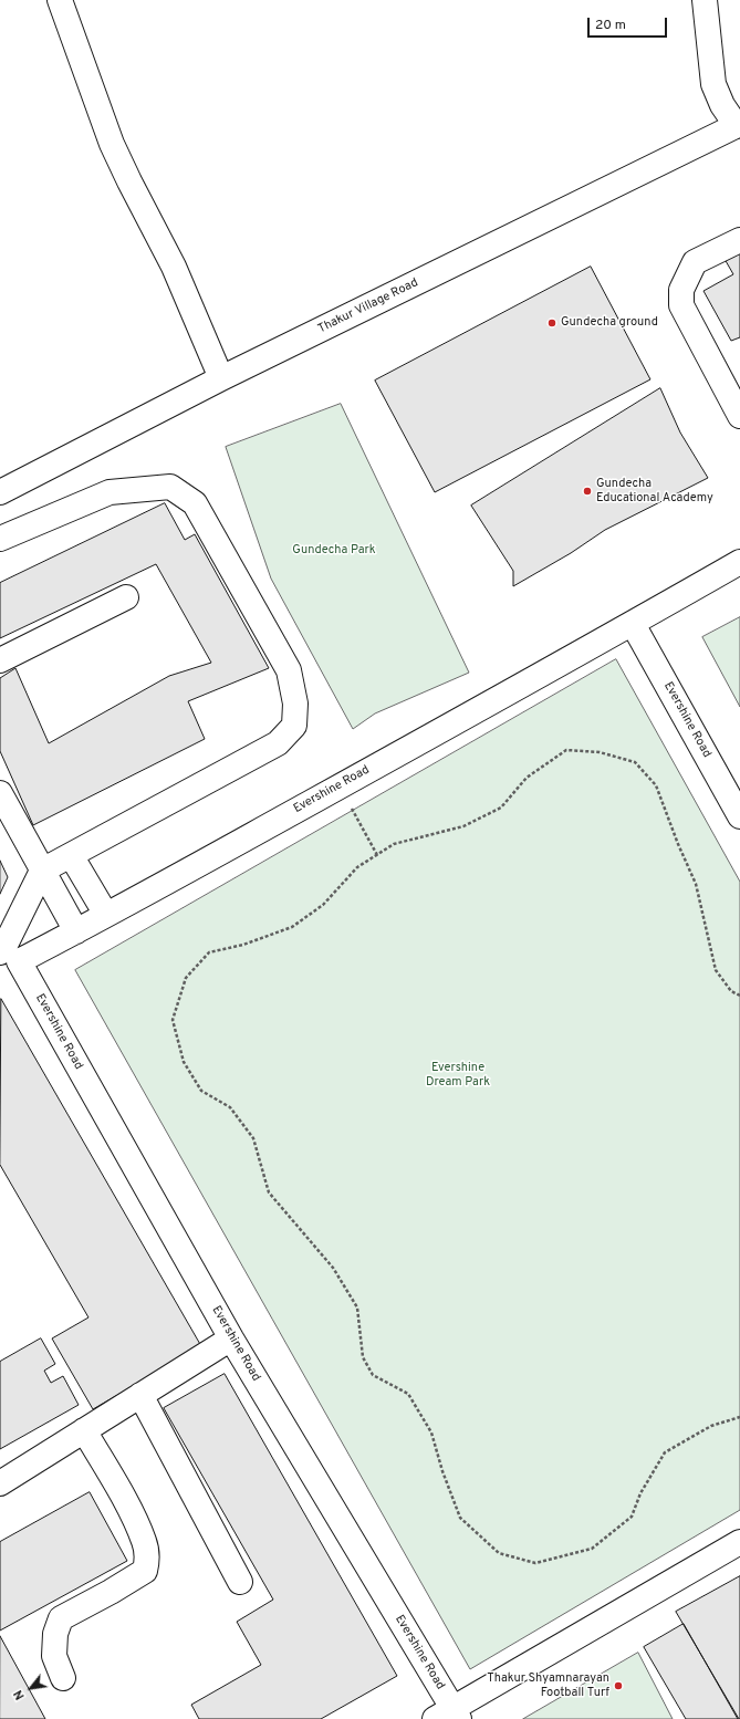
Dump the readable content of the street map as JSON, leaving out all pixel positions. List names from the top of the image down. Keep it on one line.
{"streets":{"street":["Thakur Village Road","Evershine Road"]},"parks":["Gundecha Park","Evershine Dream Park"],"places":["Gundecha ground","Gundecha Educational Academy","Thakur Shyamnarayan Football Turf"],"scale_bar":"20 m","north":"bottom left"}
